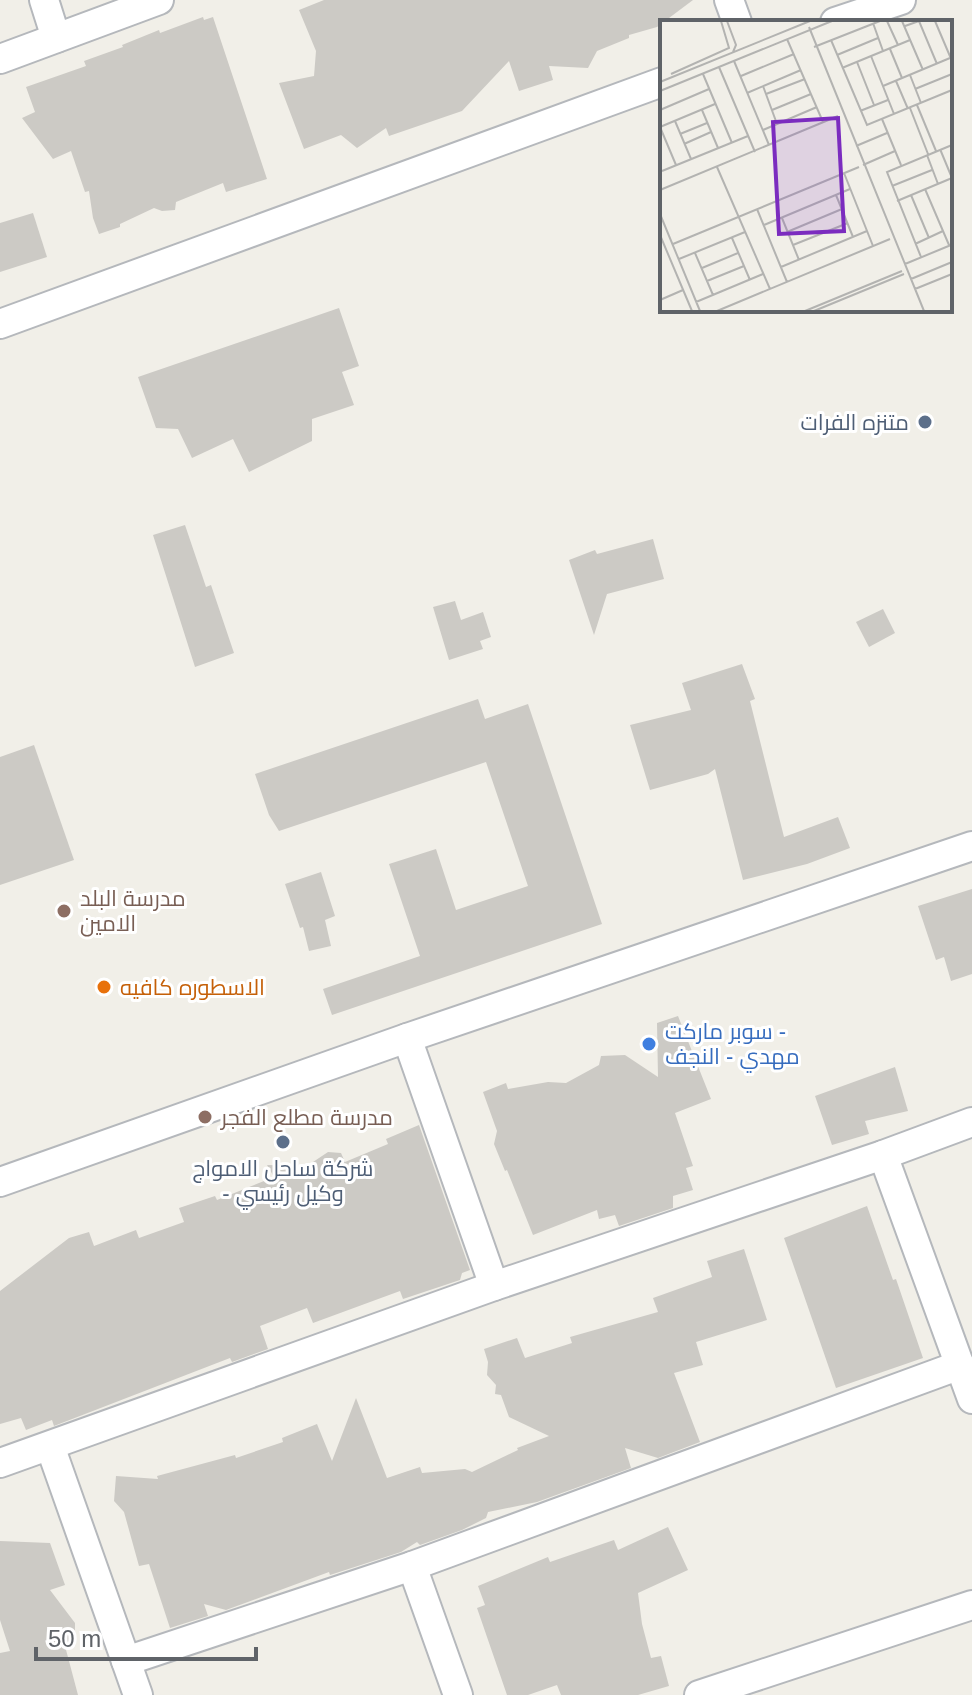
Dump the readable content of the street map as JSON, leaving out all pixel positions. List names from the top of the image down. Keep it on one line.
{"places":["متنزه الفرات","مدرسة البلد الامين","الاسطوره كافيه","سوبر ماركت - مهدي - النجف","مدرسة مطلع الفجر","شركة ساحل الامواج - وكيل رئيسي"],"scale_bar":"50 m"}
